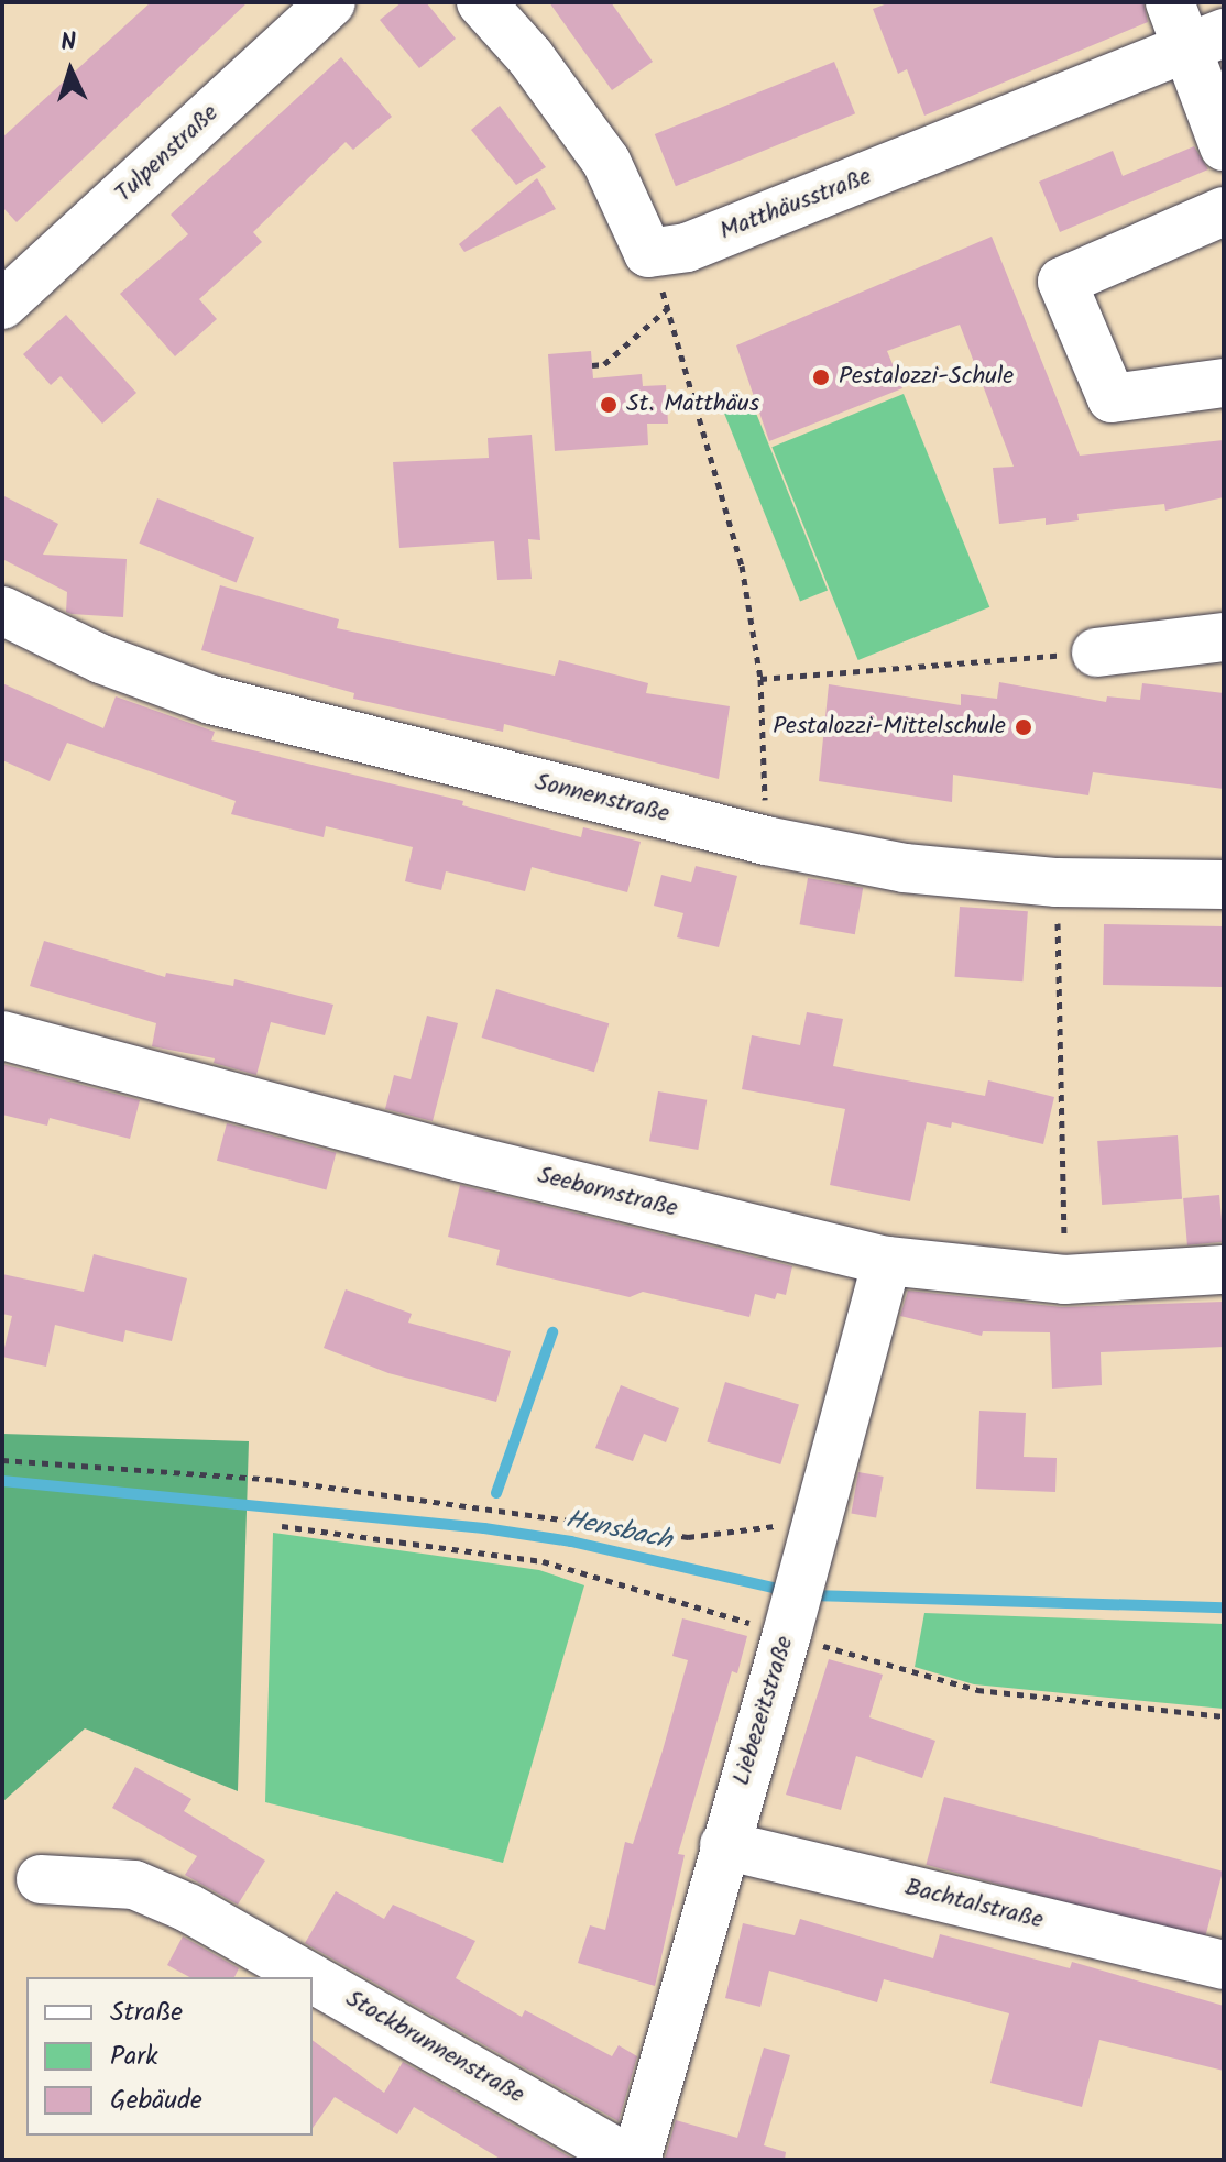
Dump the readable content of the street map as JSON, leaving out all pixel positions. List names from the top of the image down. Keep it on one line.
{"streets":{"street":["Tulpenstraße","Matthäusstraße","Sonnenstraße","Seebornstraße","Liebezeitstraße","Bachtalstraße","Stockbrunnenstraße"]},"crossings":[["Seebornstraße","Liebezeitstraße"],["Liebezeitstraße","Bachtalstraße"],["Liebezeitstraße","Stockbrunnenstraße"]],"water":["Hensbach"],"places":["Pestalozzi-Schule","St. Matthäus","Pestalozzi-Mittelschule"],"legend":["Straße","Park","Gebäude"],"north":"top"}
